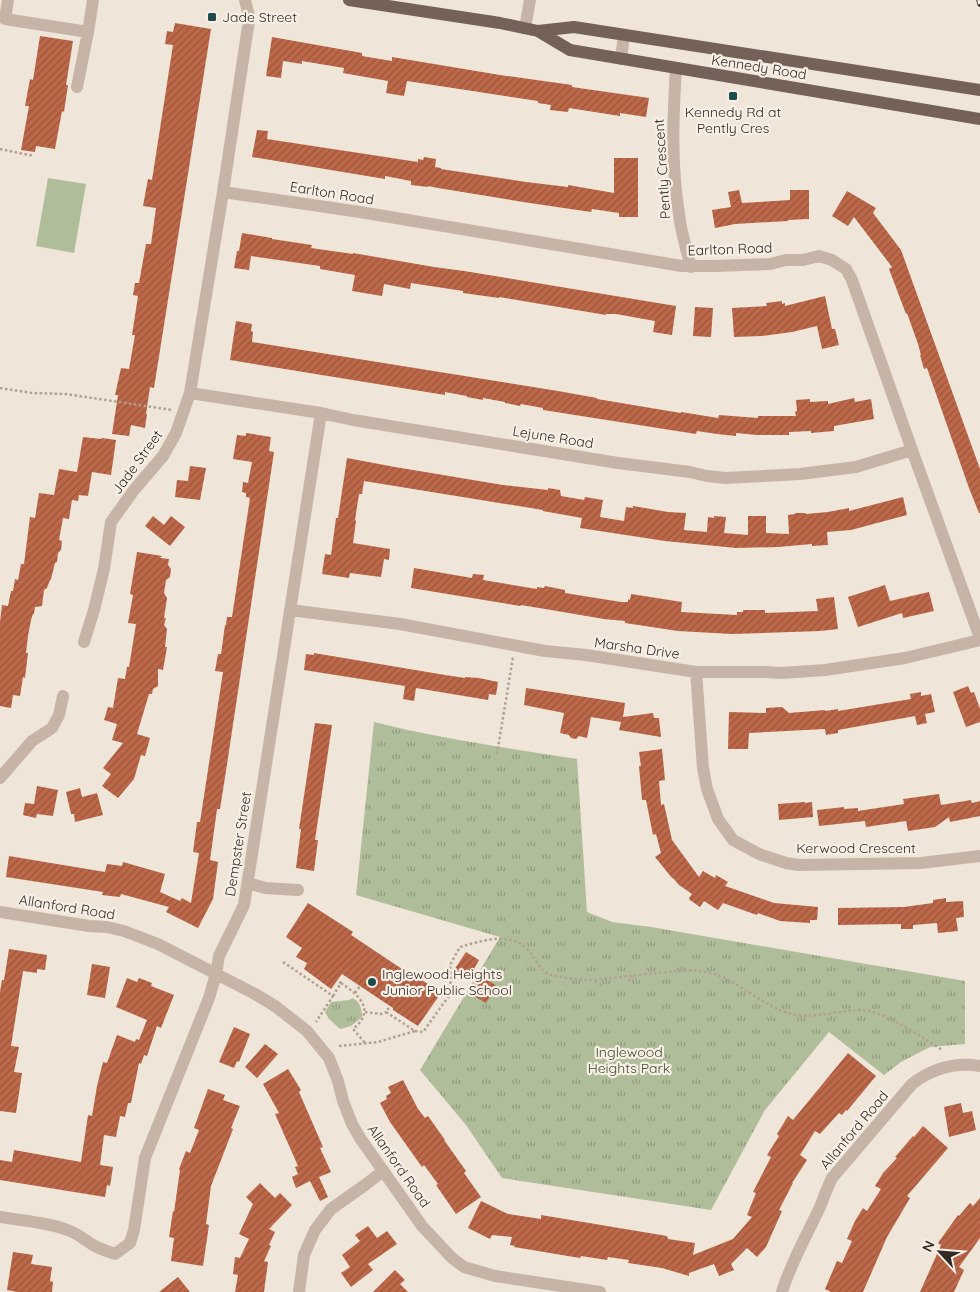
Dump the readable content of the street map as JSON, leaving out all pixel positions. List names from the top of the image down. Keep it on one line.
{"streets":{"main road":["Kennedy Road"],"street":["Pently Crescent","Earlton Road","Lejune Road","Jade Street","Marsha Drive","Dempster Street","Kerwood Crescent","Allanford Road"]},"crossings":[["Kennedy Road","Pently Crescent"],["Pently Crescent","Earlton Road"],["Earlton Road","Lejune Road"],["Earlton Road","Jade Street"],["Earlton Road","Marsha Drive"],["Lejune Road","Jade Street"],["Lejune Road","Dempster Street"],["Marsha Drive","Dempster Street"],["Marsha Drive","Kerwood Crescent"],["Dempster Street","Allanford Road"]],"parks":["Inglewood Heights Park"],"places":{"transit":["Jade Street","Kennedy Rd at Pently Cres"],"other":["Inglewood Heights Junior Public School"]},"north":"top left"}
